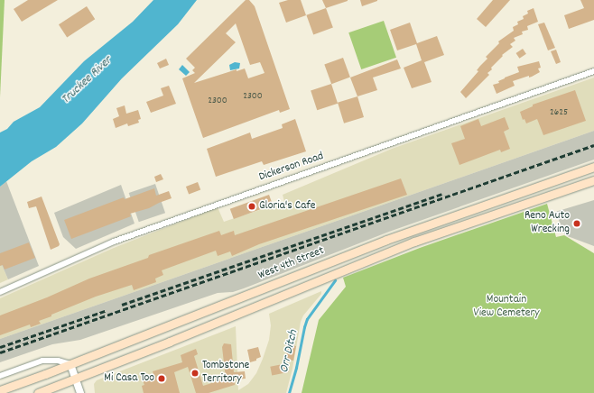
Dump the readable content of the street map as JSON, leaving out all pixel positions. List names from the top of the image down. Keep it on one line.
{"streets":{"main road":["West 4th Street"],"street":["Dickerson Road"]},"water":["Truckee River","Orr Ditch"],"parks":["Mountain View Cemetery"],"places":["Gloria's Cafe","Reno Auto Wrecking","Tombstone Territory","Mi Casa Too"],"house_numbers":["2300","2300","2625"]}
